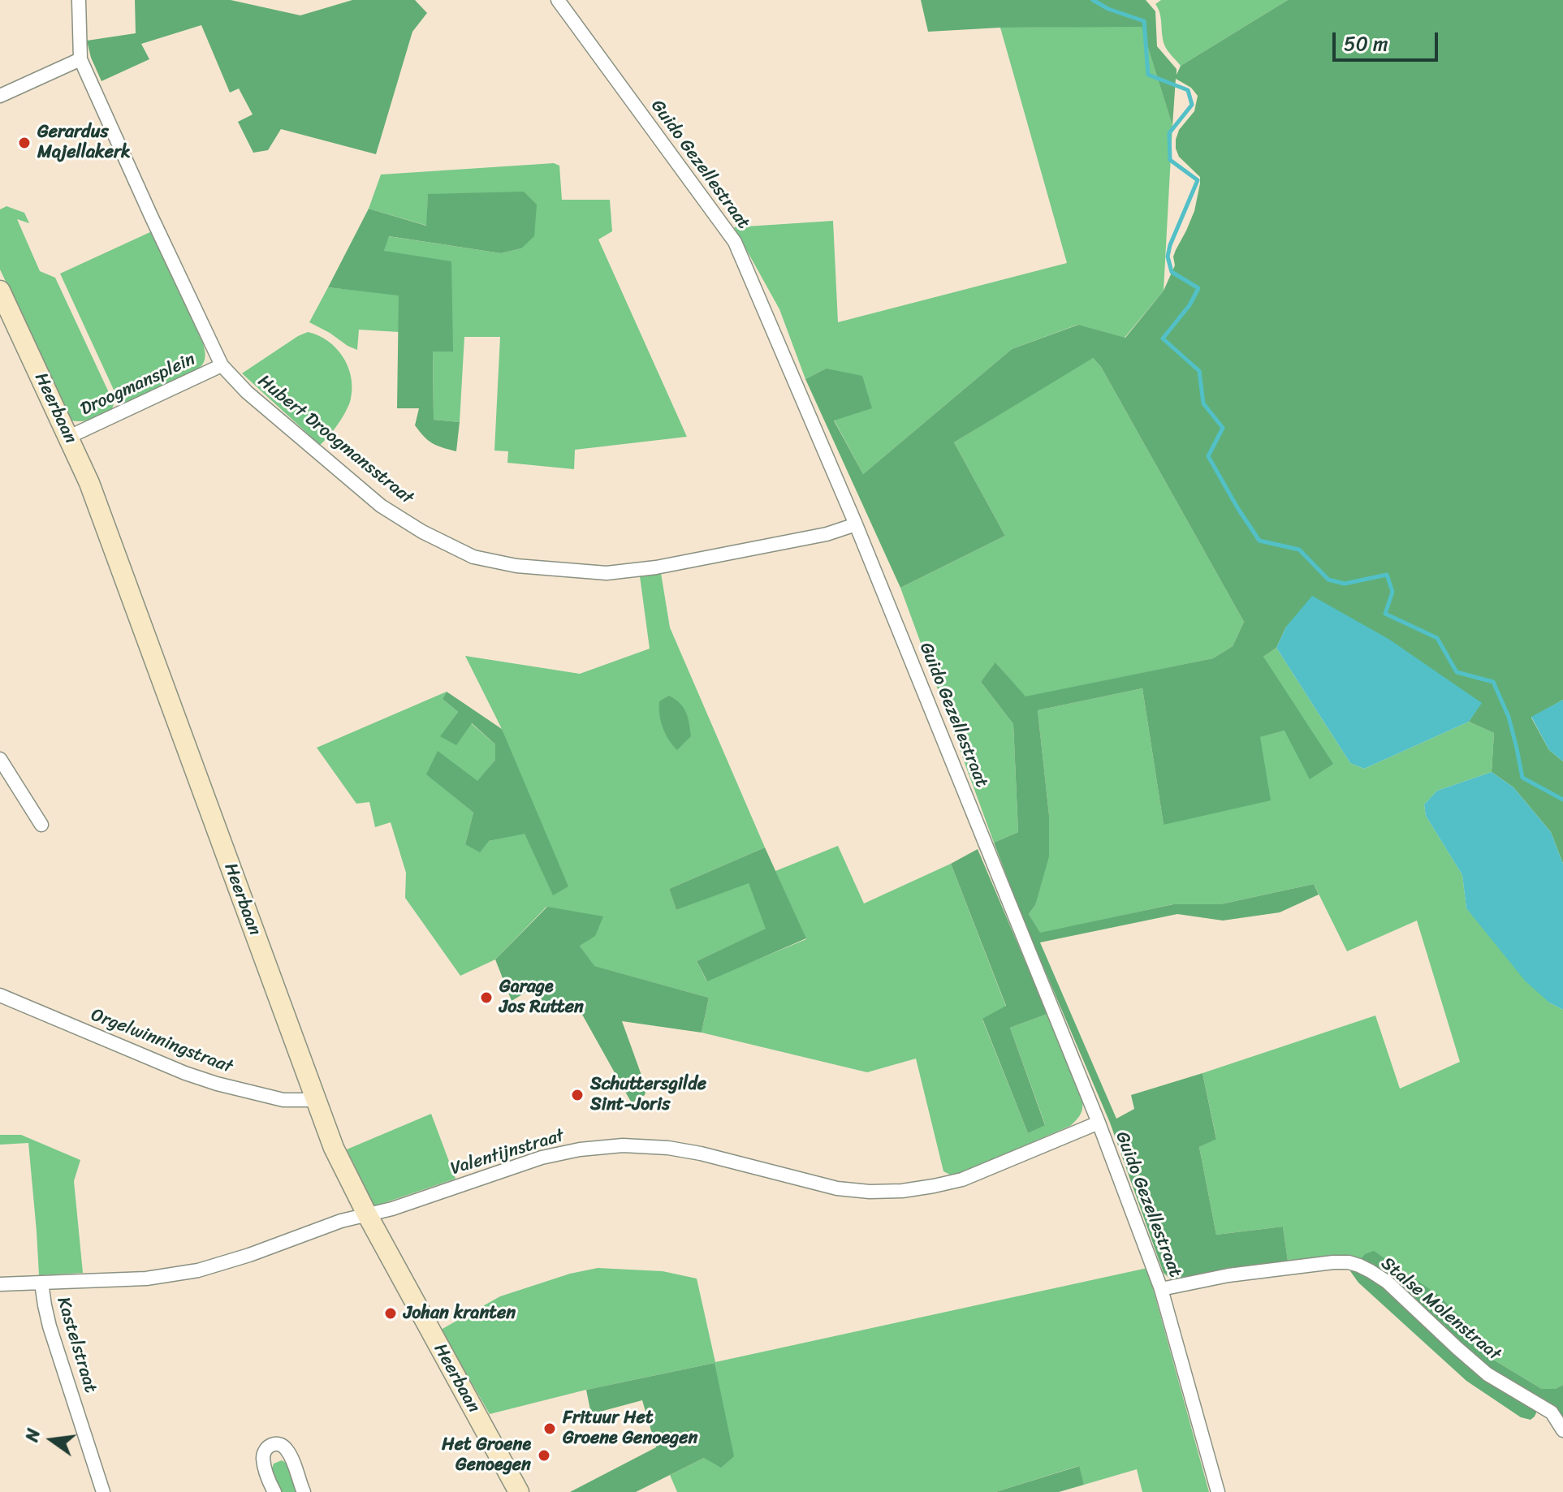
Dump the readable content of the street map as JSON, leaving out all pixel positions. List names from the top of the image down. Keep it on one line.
{"streets":{"street":["Guido Gezellestraat","Droogmansplein","Heerbaan","Hubert Droogmansstraat","Orgelwinningstraat","Valentijnstraat","Stalse Molenstraat","Kastelstraat"]},"crossings":[["Guido Gezellestraat","Hubert Droogmansstraat"],["Guido Gezellestraat","Valentijnstraat"],["Guido Gezellestraat","Stalse Molenstraat"],["Droogmansplein","Heerbaan"],["Droogmansplein","Hubert Droogmansstraat"],["Heerbaan","Orgelwinningstraat"],["Heerbaan","Valentijnstraat"],["Valentijnstraat","Kastelstraat"]],"places":["Gerardus Majellakerk","Garage Jos Rutten","Schuttersgilde Sint-Joris","Johan kranten","Frituur Het Groene Genoegen","Het Groene Genoegen"],"scale_bar":"50 m","north":"left"}
